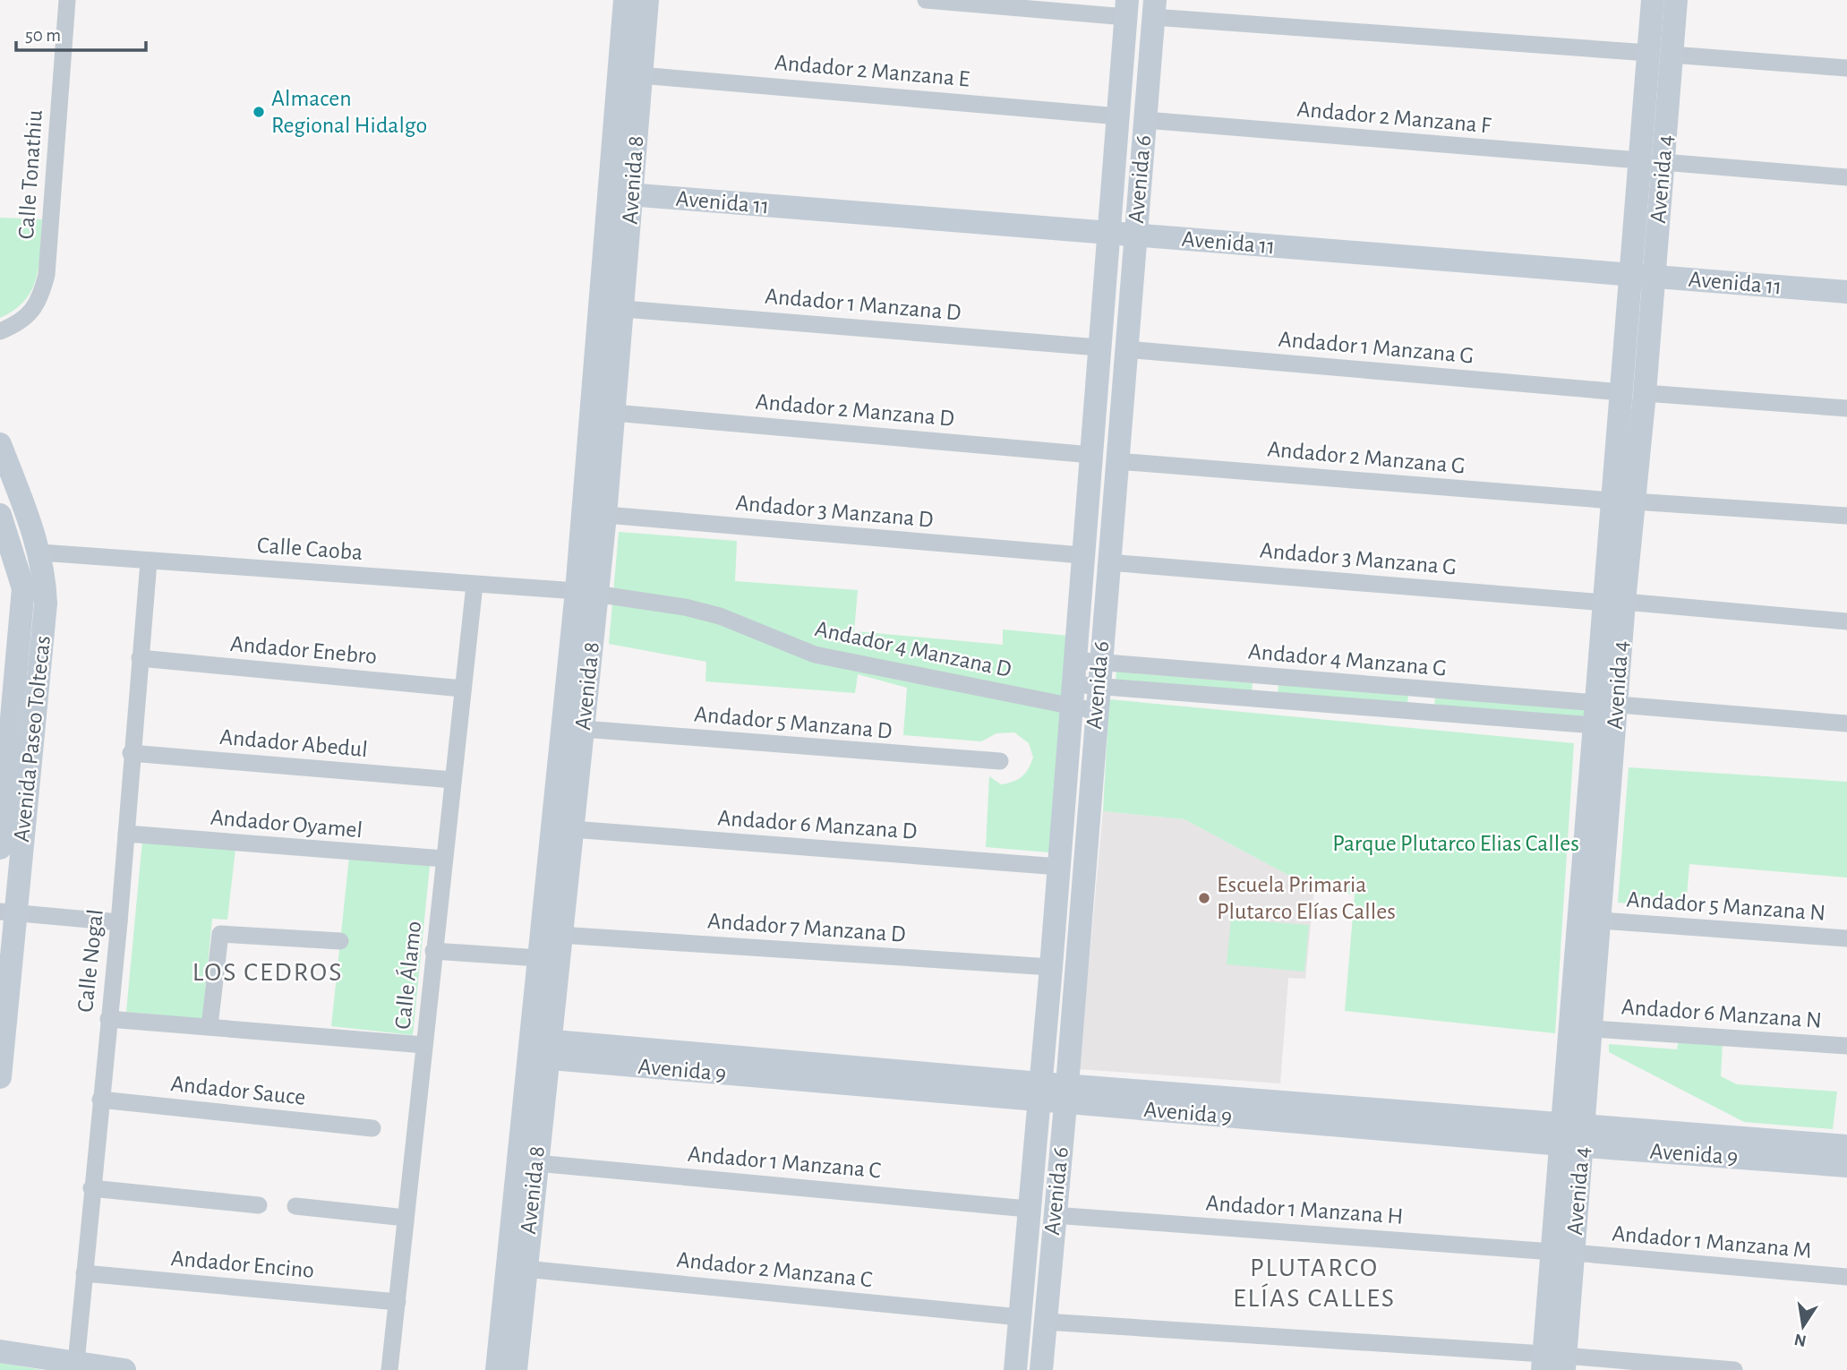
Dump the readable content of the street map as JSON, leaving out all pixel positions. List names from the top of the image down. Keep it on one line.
{"streets":{"street":["Andador 2 Manzana E","Andador 2 Manzana F","Calle Tonathiu","Avenida 6","Avenida 4","Avenida 8","Avenida 11","Andador 1 Manzana D","Andador 1 Manzana G","Andador 2 Manzana D","Andador 2 Manzana G","Andador 3 Manzana D","Calle Caoba","Andador 3 Manzana G","Andador 4 Manzana D","Andador Enebro","Andador 4 Manzana G","Andador 5 Manzana D","Avenida Paseo Toltecas","Andador Abedul","Andador Oyamel","Andador 6 Manzana D","Andador 5 Manzana N","Andador 7 Manzana D","Calle Nogal","Calle Álamo","Andador 6 Manzana N","Avenida 9","Andador Sauce","Andador 1 Manzana C","Andador 1 Manzana H","Andador 1 Manzana M","Andador Encino","Andador 2 Manzana C"]},"crossings":[["Andador 2 Manzana E","Avenida 6"],["Andador 2 Manzana E","Avenida 8"],["Andador 2 Manzana F","Avenida 6"],["Andador 2 Manzana F","Avenida 4"],["Avenida 6","Avenida 11"],["Avenida 6","Andador 1 Manzana D"],["Avenida 6","Andador 1 Manzana G"],["Avenida 6","Andador 2 Manzana D"],["Avenida 6","Andador 2 Manzana G"],["Avenida 6","Andador 3 Manzana D"],["Avenida 6","Andador 3 Manzana G"],["Avenida 6","Andador 4 Manzana D"],["Avenida 6","Andador 4 Manzana G"],["Avenida 6","Andador 6 Manzana D"],["Avenida 6","Andador 7 Manzana D"],["Avenida 6","Avenida 9"],["Avenida 6","Andador 1 Manzana C"],["Avenida 6","Andador 1 Manzana H"],["Avenida 6","Andador 2 Manzana C"],["Avenida 4","Avenida 11"],["Avenida 4","Andador 1 Manzana G"],["Avenida 4","Andador 2 Manzana G"],["Avenida 4","Andador 3 Manzana G"],["Avenida 4","Andador 4 Manzana G"],["Avenida 4","Andador 5 Manzana N"],["Avenida 4","Andador 6 Manzana N"],["Avenida 4","Avenida 9"],["Avenida 4","Andador 1 Manzana H"],["Avenida 4","Andador 1 Manzana M"],["Avenida 8","Avenida 11"],["Avenida 8","Andador 1 Manzana D"],["Avenida 8","Andador 2 Manzana D"],["Avenida 8","Andador 3 Manzana D"],["Avenida 8","Calle Caoba"],["Avenida 8","Andador 4 Manzana D"],["Avenida 8","Andador 5 Manzana D"],["Avenida 8","Andador 6 Manzana D"],["Avenida 8","Andador 7 Manzana D"],["Avenida 8","Avenida 9"],["Avenida 8","Andador 1 Manzana C"],["Avenida 8","Andador 2 Manzana C"],["Calle Caoba","Andador 4 Manzana D"],["Calle Caoba","Avenida Paseo Toltecas"],["Calle Caoba","Calle Nogal"],["Calle Caoba","Calle Álamo"],["Andador 4 Manzana D","Andador 4 Manzana G"],["Andador Enebro","Calle Nogal"],["Andador Enebro","Calle Álamo"],["Andador Abedul","Calle Nogal"],["Andador Abedul","Calle Álamo"],["Andador Oyamel","Calle Nogal"],["Andador Oyamel","Calle Álamo"],["Calle Nogal","Andador Sauce"],["Calle Nogal","Andador Encino"],["Calle Álamo","Andador Encino"],["Andador 1 Manzana H","Andador 1 Manzana M"]],"districts":["LOS CEDROS","PLUTARCO ELÍAS CALLES"],"parks":["Parque Plutarco Elias Calles"],"places":["Almacen Regional Hidalgo","Escuela Primaria Plutarco Elías Calles"],"scale_bar":"50 m","north":"bottom"}
